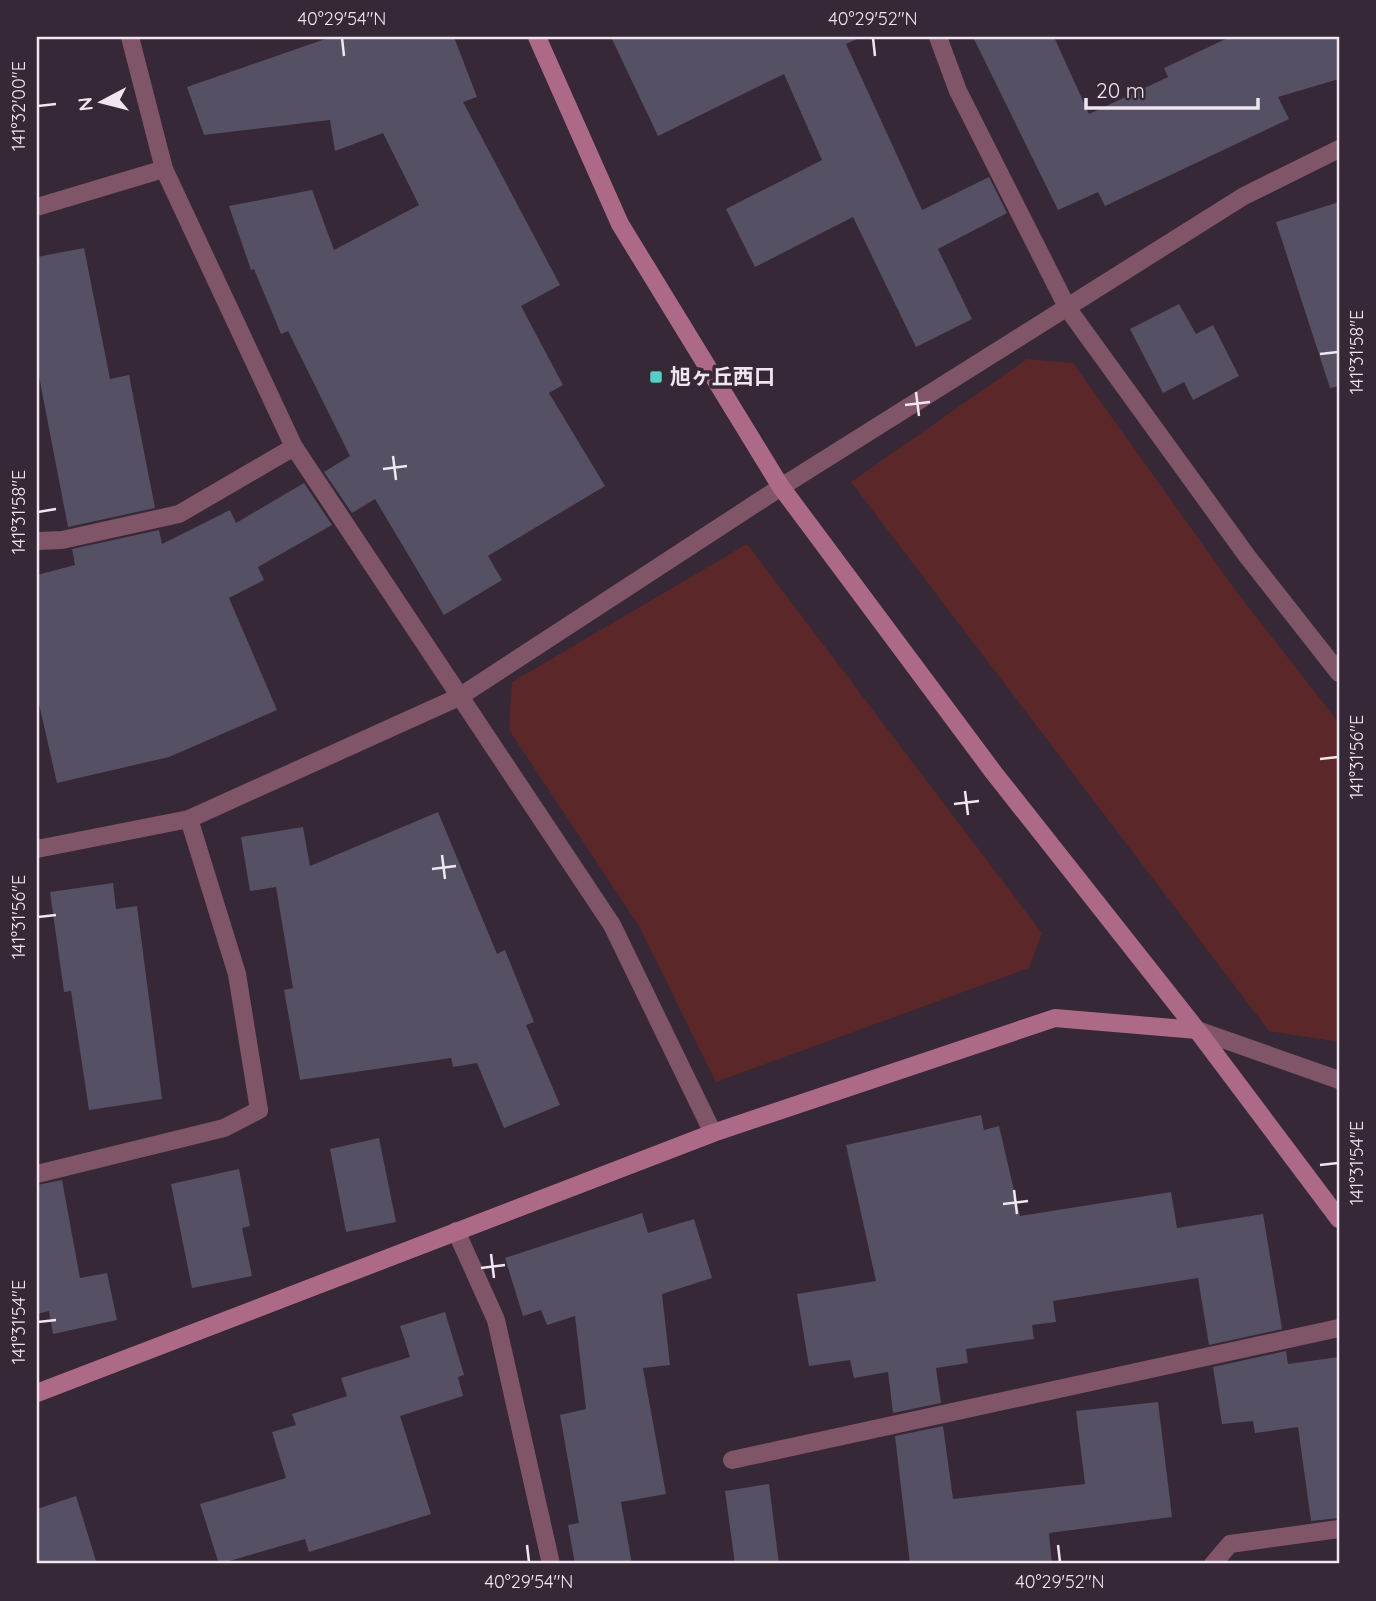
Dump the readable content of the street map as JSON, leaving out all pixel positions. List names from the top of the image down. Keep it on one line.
{"places":{"transit":["旭ヶ丘西口"]},"scale_bar":"20 m","north":"left","coordinates":["40°29'54\"N","40°29'52\"N","141°32'00\"E","141°31'58\"E","141°31'56\"E","141°31'54\"E"]}
